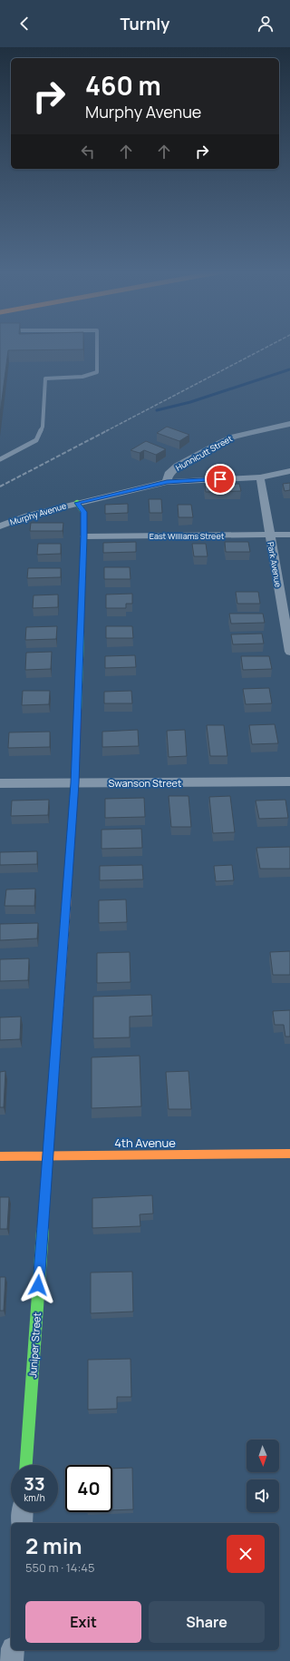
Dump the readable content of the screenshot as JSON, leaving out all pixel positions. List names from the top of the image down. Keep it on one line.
{"streets":{"street":["Hunnicutt Street","Murphy Avenue","East Williams Street","Park Avenue","Swanson Street","4th Avenue","Juniper Street"]},"crossings":[["Hunnicutt Street","Murphy Avenue"],["Murphy Avenue","Park Avenue"],["Murphy Avenue","Juniper Street"],["East Williams Street","Park Avenue"],["East Williams Street","Juniper Street"],["Swanson Street","Juniper Street"],["4th Avenue","Juniper Street"]],"north":"bottom","page":{"header":"Turnly","turn":["460 m","Murphy Avenue"],"speed":"33 km/h","limit":"40","heading":["2 min","550 m · 14:45"],"buttons":["Exit","Share"]}}
